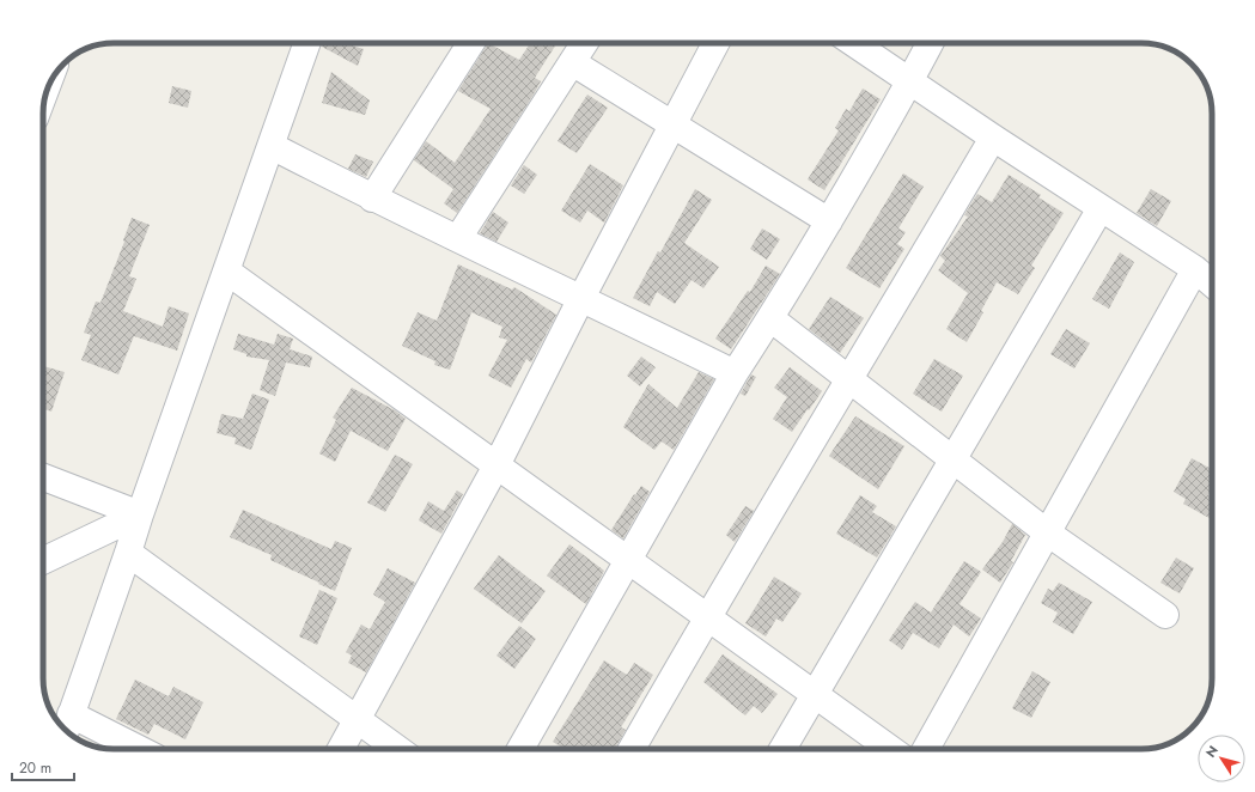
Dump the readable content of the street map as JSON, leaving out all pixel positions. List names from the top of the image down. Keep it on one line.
{"scale_bar":"20 m","north":"top left"}
